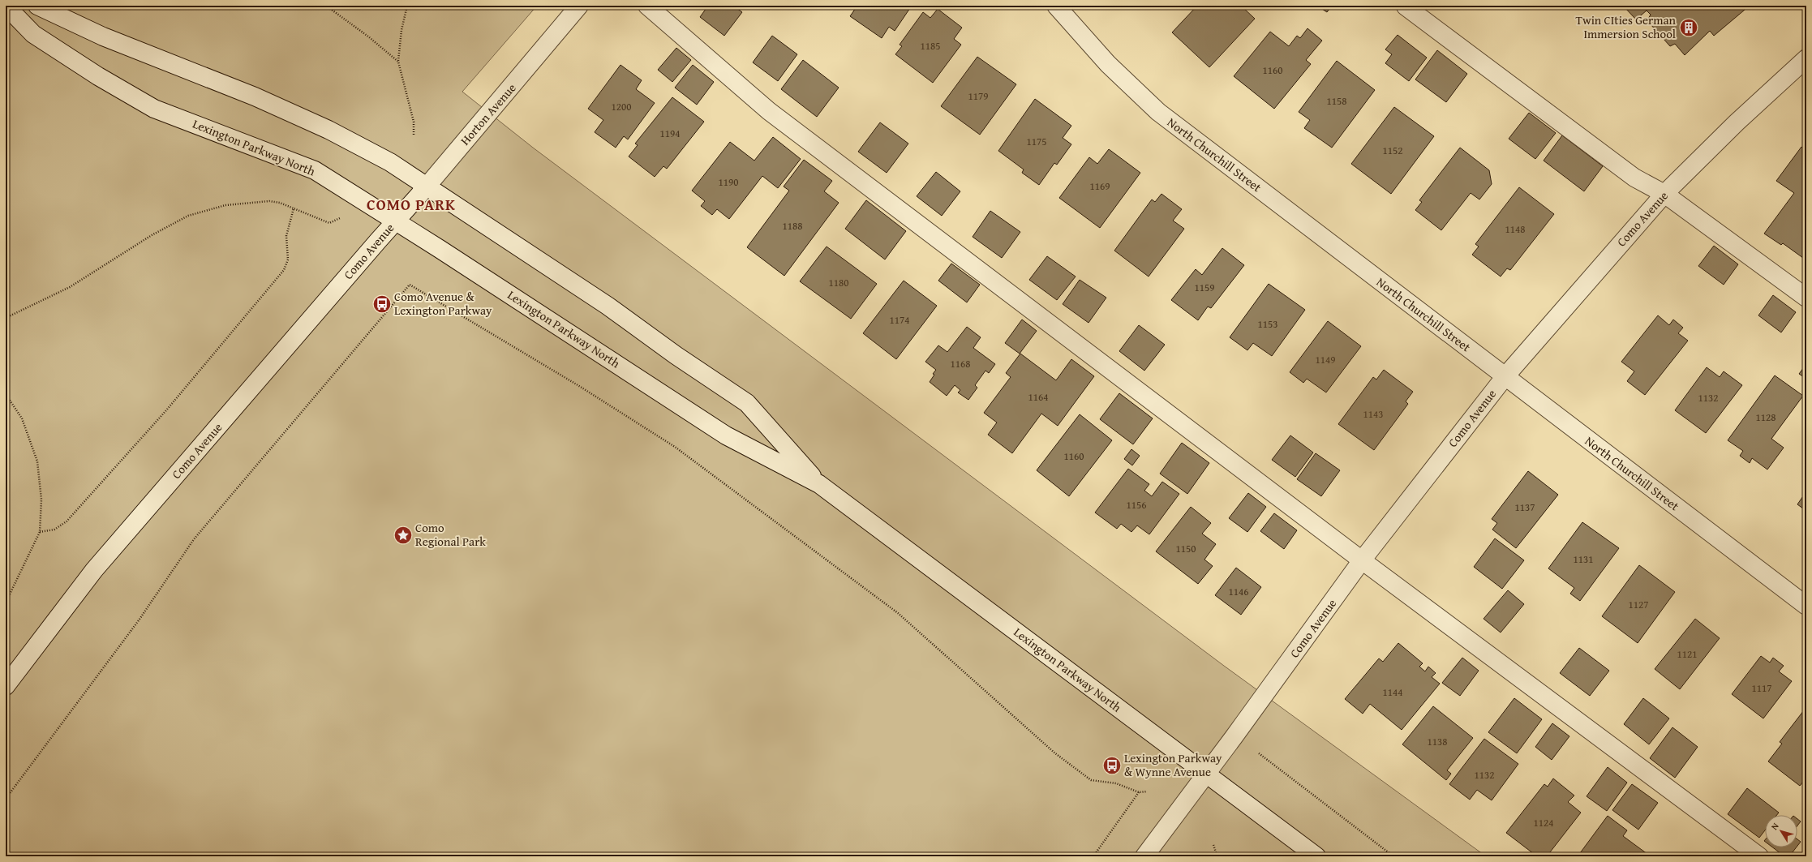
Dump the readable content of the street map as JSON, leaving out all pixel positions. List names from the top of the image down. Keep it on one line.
{"streets":{"main road":["Horton Avenue","Lexington Parkway North","North Churchill Street","Como Avenue"]},"crossings":[["Horton Avenue","Lexington Parkway North"],["Horton Avenue","Como Avenue"],["Lexington Parkway North","Como Avenue"],["North Churchill Street","Como Avenue"]],"districts":["COMO PARK"],"places":{"building":["Twin CIties German Immersion School"],"bus stop":["Como Avenue & Lexington Parkway","Lexington Parkway & Wynne Avenue"],"place":["Como Regional Park"]},"house_numbers":["1185","1160","1179","1158","1200","1194","1175","1152","1190","1169","1188","1148","1180","1159","1174","1153","1149","1168","1164","1132","1143","1128","1160","1156","1137","1150","1131","1146","1127","1121","1117","1144","1138","1132","1124"],"north":"top left"}
